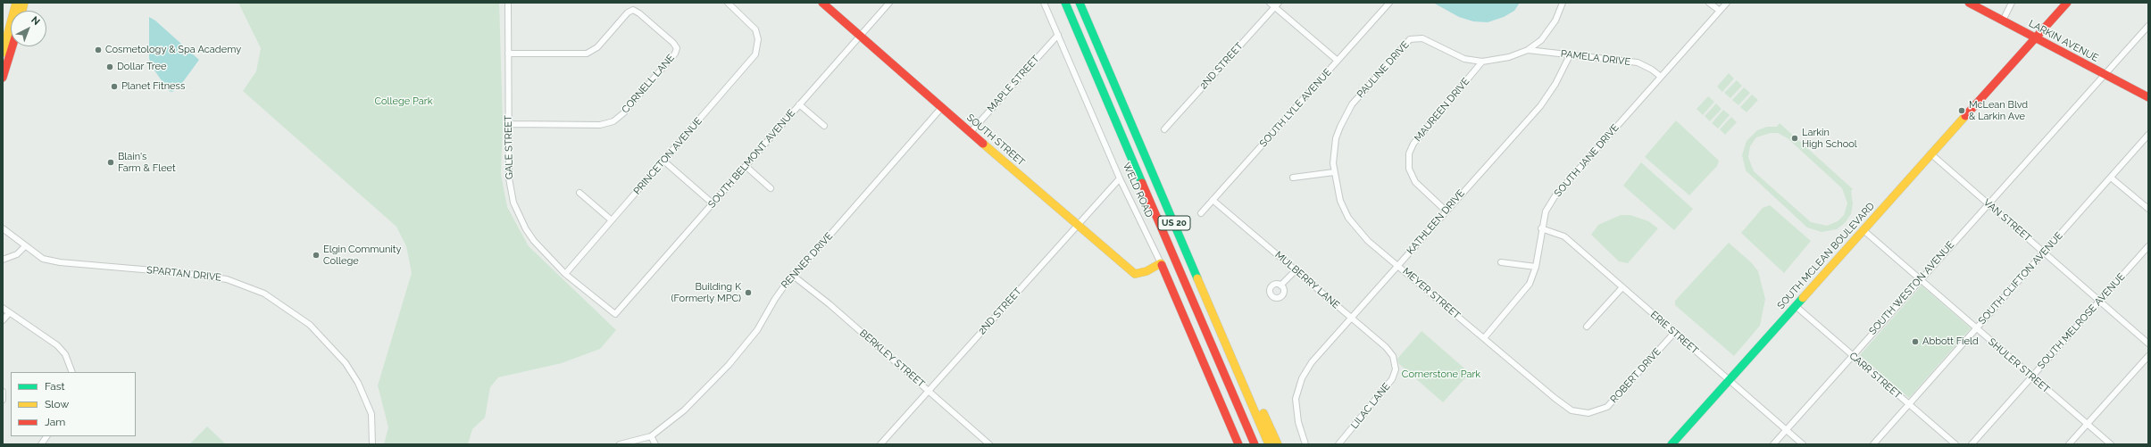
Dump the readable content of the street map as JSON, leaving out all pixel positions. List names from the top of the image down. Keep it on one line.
{"streets":{"main road":["LARKIN AVENUE","SOUTH STREET","WELD ROAD","US 20","SOUTH MCLEAN BOULEVARD"],"street":["PAMELA DRIVE","2ND STREET","PAULINE DRIVE","CORNELL LANE","MAPLE STREET","SOUTH LYLE AVENUE","MAUREEN DRIVE","GALE STREET","PRINCETON AVENUE","SOUTH BELMONT AVENUE","SOUTH JANE DRIVE","VAN STREET","KATHLEEN DRIVE","RENNER DRIVE","SPARTAN DRIVE","SOUTH CLIFTON AVENUE","MULBERRY LANE","SOUTH WESTON AVENUE","MEYER STREET","SOUTH MELROSE AVENUE","ERIE STREET","BERKLEY STREET","SHULER STREET","ROBERT DRIVE","CARR STREET","LILAC LANE"]},"crossings":[["LARKIN AVENUE","SOUTH MCLEAN BOULEVARD"],["LARKIN AVENUE","SOUTH WESTON AVENUE"],["PAMELA DRIVE","PAULINE DRIVE"],["PAMELA DRIVE","SOUTH JANE DRIVE"],["PAMELA DRIVE","KATHLEEN DRIVE"],["2ND STREET","SOUTH STREET"],["2ND STREET","WELD ROAD"],["2ND STREET","BERKLEY STREET"],["PAULINE DRIVE","MAUREEN DRIVE"],["PAULINE DRIVE","MEYER STREET"],["CORNELL LANE","GALE STREET"],["MAPLE STREET","SOUTH STREET"],["MAPLE STREET","WELD ROAD"],["SOUTH LYLE AVENUE","MULBERRY LANE"],["MAUREEN DRIVE","KATHLEEN DRIVE"],["SOUTH STREET","SOUTH BELMONT AVENUE"],["SOUTH STREET","WELD ROAD"],["SOUTH STREET","RENNER DRIVE"],["GALE STREET","PRINCETON AVENUE"],["GALE STREET","SOUTH BELMONT AVENUE"],["SOUTH JANE DRIVE","MEYER STREET"],["SOUTH JANE DRIVE","ERIE STREET"],["VAN STREET","SOUTH MCLEAN BOULEVARD"],["VAN STREET","SOUTH CLIFTON AVENUE"],["VAN STREET","SOUTH WESTON AVENUE"],["VAN STREET","SOUTH MELROSE AVENUE"],["KATHLEEN DRIVE","MULBERRY LANE"],["KATHLEEN DRIVE","MEYER STREET"],["SOUTH MCLEAN BOULEVARD","ERIE STREET"],["SOUTH MCLEAN BOULEVARD","SHULER STREET"],["SOUTH MCLEAN BOULEVARD","CARR STREET"],["RENNER DRIVE","BERKLEY STREET"],["SOUTH CLIFTON AVENUE","SHULER STREET"],["SOUTH CLIFTON AVENUE","CARR STREET"],["MULBERRY LANE","LILAC LANE"],["SOUTH WESTON AVENUE","ERIE STREET"],["SOUTH WESTON AVENUE","SHULER STREET"],["SOUTH WESTON AVENUE","CARR STREET"],["MEYER STREET","ROBERT DRIVE"],["SOUTH MELROSE AVENUE","SHULER STREET"],["ERIE STREET","ROBERT DRIVE"]],"parks":["College Park","Cornerstone Park"],"places":["Cosmetology & Spa Academy","Dollar Tree","Planet Fitness","McLean Blvd & Larkin Ave","Larkin High School","Blain's Farm & Fleet","Elgin Community College","Building K (Formerly MPC)","Abbott Field"],"legend":["Fast","Slow","Jam"],"north":"top right"}
